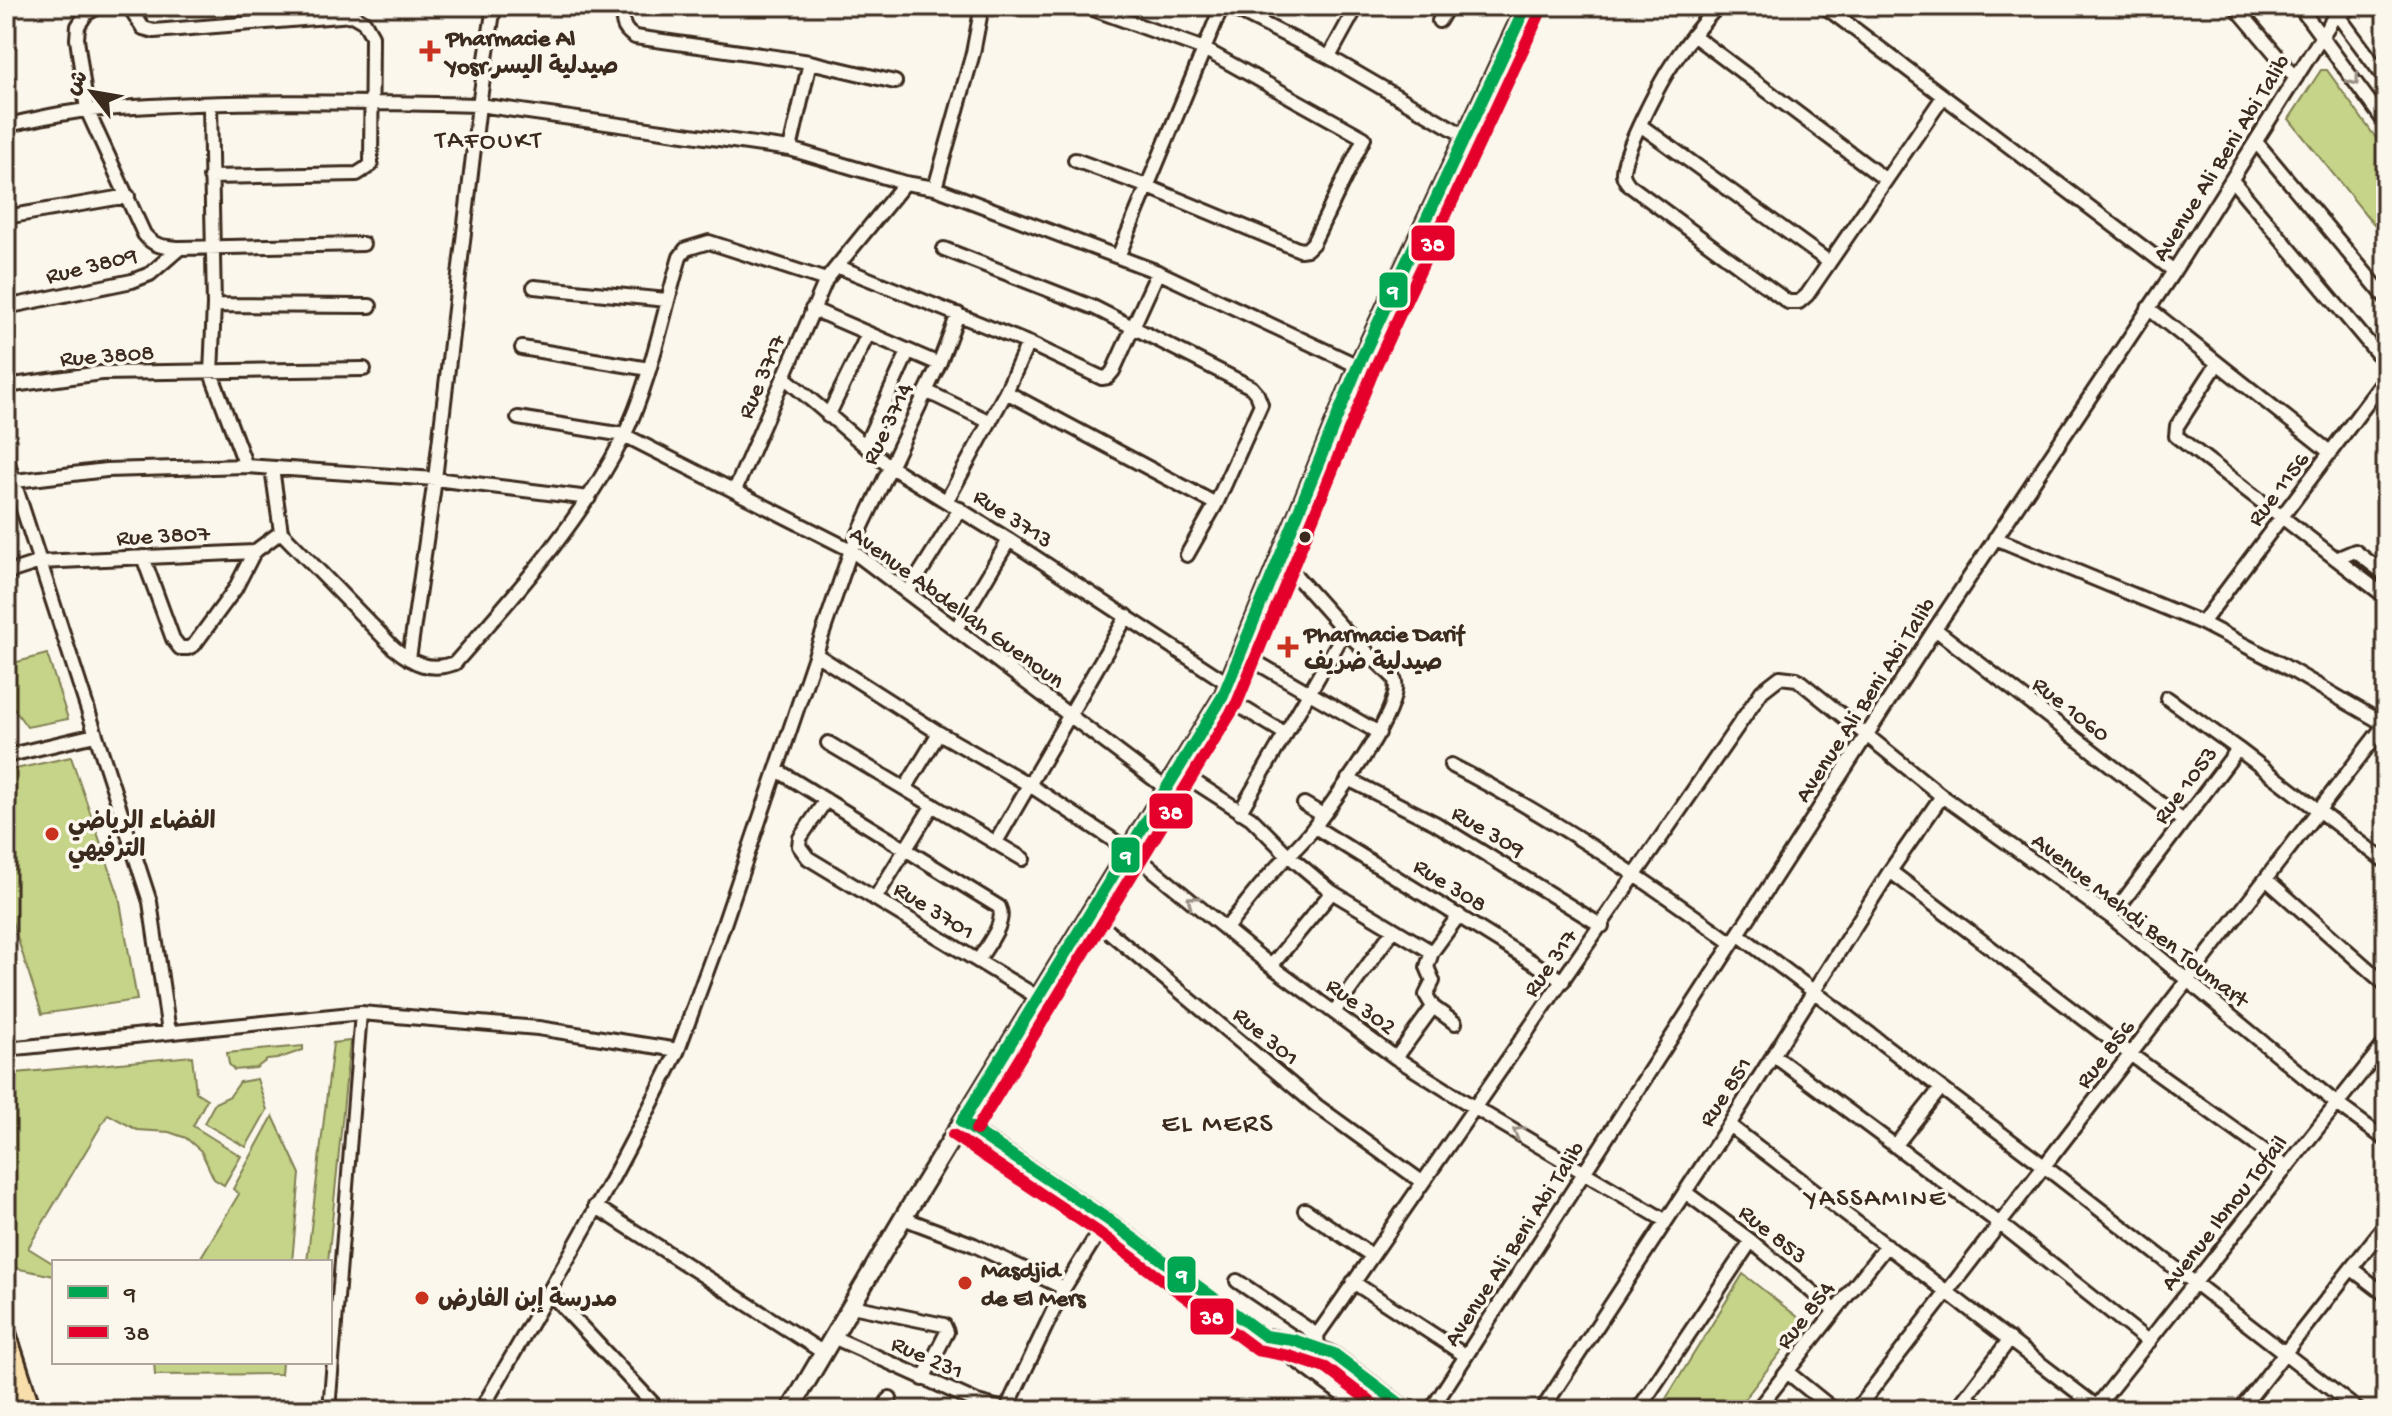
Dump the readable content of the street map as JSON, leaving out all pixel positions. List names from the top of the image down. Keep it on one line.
{"streets":{"street":["Avenue Ali Beni Abi Talib","Rue 3809","Rue 3808","Rue 3717","Rue 3714","Rue 1156","Rue 3713","Rue 3807","Avenue Abdellah Guenoun","Rue 1060","Rue 1053","Rue 309","Rue 308","Rue 3701","Avenue Mehdi Ben Toumart","Rue 317","Rue 302","Rue 301","Rue 856","Rue 851","Avenue Ibnou Tofail","Rue 853","Rue 854","Rue 231"]},"crossings":[["Avenue Ali Beni Abi Talib","Rue 1060"],["Avenue Ali Beni Abi Talib","Avenue Mehdi Ben Toumart"],["Avenue Ali Beni Abi Talib","Rue 317"],["Avenue Ali Beni Abi Talib","Rue 302"],["Rue 3717","Rue 3713"],["Rue 3717","Avenue Abdellah Guenoun"],["Rue 3714","Rue 3713"],["Rue 3714","Avenue Abdellah Guenoun"],["Rue 3714","Rue 302"],["Rue 1060","Rue 1053"],["Rue 1053","Avenue Mehdi Ben Toumart"],["Rue 1053","Rue 856"],["Rue 309","Rue 317"],["Rue 308","Rue 317"],["Avenue Mehdi Ben Toumart","Rue 317"],["Avenue Mehdi Ben Toumart","Rue 856"],["Avenue Mehdi Ben Toumart","Rue 851"],["Avenue Mehdi Ben Toumart","Avenue Ibnou Tofail"],["Rue 317","Rue 302"],["Rue 317","Rue 301"],["Rue 302","Rue 851"],["Rue 851","Rue 853"],["Rue 853","Rue 854"]],"districts":["TAFOUKT","EL MERS","YASSAMINE"],"places":{"health":["Pharmacie Al Yosr صيدلية اليسر","Pharmacie Darif صيدلية ضريف"],"other":["الفضاء الرياضي الترفيهي","Masdjid de El Mers","مدرسة إبن الفارض"]},"lines":["transit line 9","transit line 38"],"legend":["9","38"],"north":"top left"}
